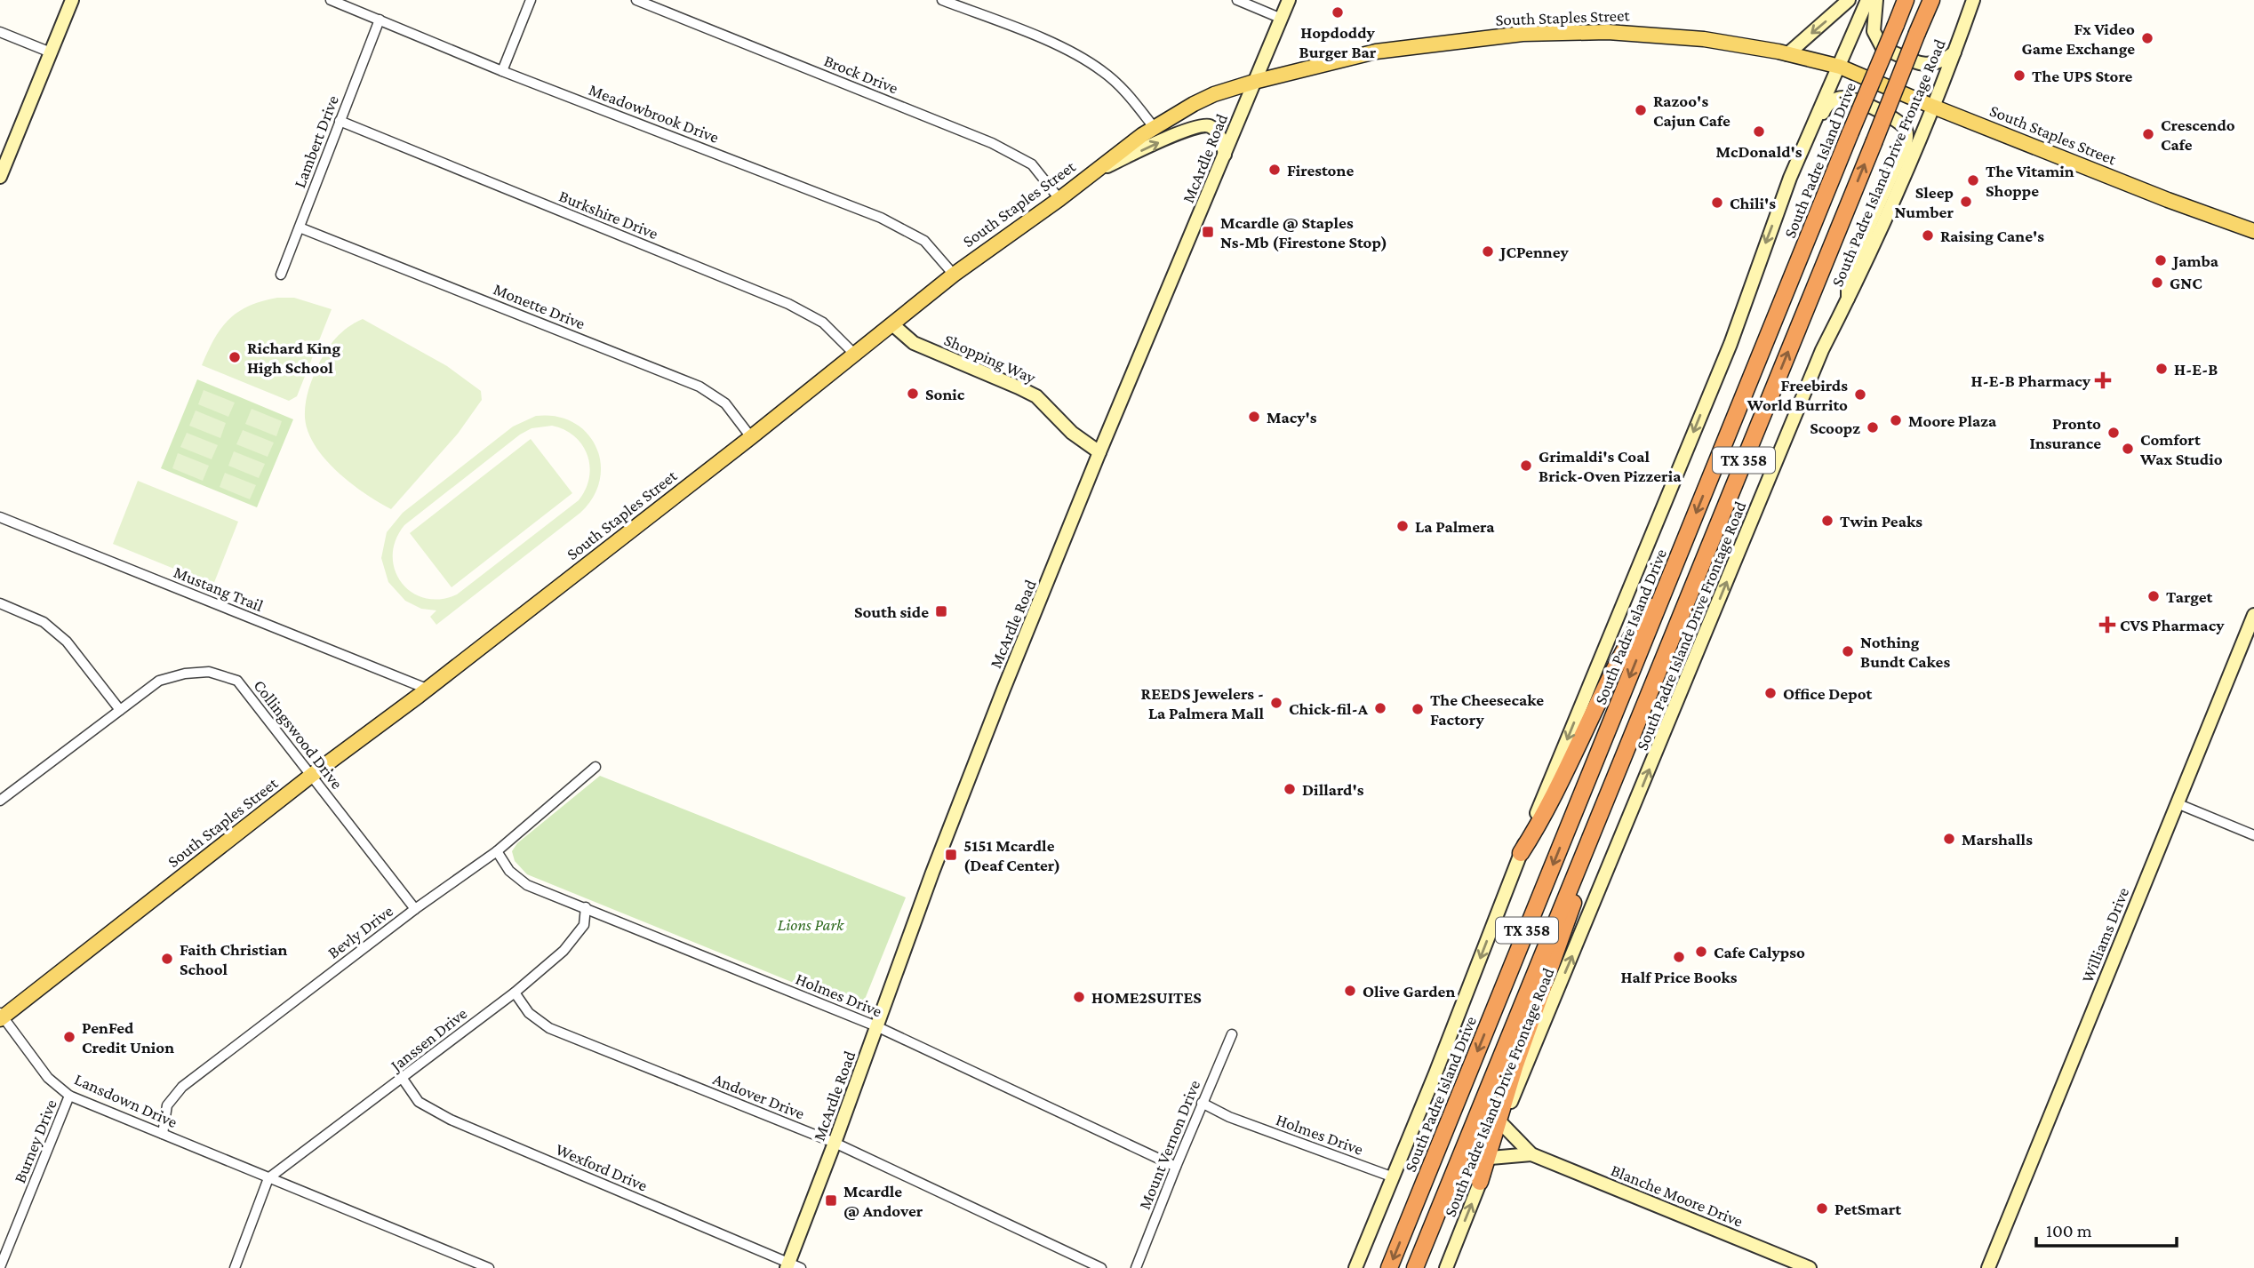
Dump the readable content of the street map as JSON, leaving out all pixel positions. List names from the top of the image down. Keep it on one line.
{"streets":{"highway":["South Padre Island Drive","TX 358"],"main road":["South Staples Street","McArdle Road","South Padre Island Drive Frontage Road","Shopping Way","Williams Drive","Blanche Moore Drive"],"street":["Brock Drive","Meadowbrook Drive","Lambert Drive","Burkshire Drive","Monette Drive","Mustang Trail","Collingswood Drive","Bevly Drive","Holmes Drive","Janssen Drive","Andover Drive","Lansdown Drive","Burney Drive","Mount Vernon Drive","Wexford Drive"]},"crossings":[["South Staples Street","Brock Drive"],["South Staples Street","Meadowbrook Drive"],["South Staples Street","McArdle Road"],["South Staples Street","South Padre Island Drive Frontage Road"],["South Staples Street","Burkshire Drive"],["South Staples Street","Monette Drive"],["South Staples Street","Shopping Way"],["South Staples Street","Mustang Trail"],["South Staples Street","Collingswood Drive"],["South Staples Street","Lansdown Drive"],["Meadowbrook Drive","Lambert Drive"],["Lambert Drive","Burkshire Drive"],["Lambert Drive","Monette Drive"],["McArdle Road","Shopping Way"],["McArdle Road","Holmes Drive"],["McArdle Road","Andover Drive"],["McArdle Road","Wexford Drive"],["South Padre Island Drive Frontage Road","Blanche Moore Drive"],["Collingswood Drive","Bevly Drive"],["Bevly Drive","Holmes Drive"],["Bevly Drive","Lansdown Drive"],["Holmes Drive","Janssen Drive"],["Holmes Drive","Mount Vernon Drive"],["Janssen Drive","Andover Drive"],["Janssen Drive","Lansdown Drive"],["Janssen Drive","Wexford Drive"],["Lansdown Drive","Burney Drive"]],"parks":["Lions Park"],"places":{"other":["Hopdoddy Burger Bar","Fx Video Game Exchange","The UPS Store","Razoo's Cajun Cafe","McDonald's","Crescendo Cafe","Firestone","The Vitamin Shoppe","Sleep Number","Chili's","Raising Cane's","JCPenney","Jamba","GNC","Richard King High School","H-E-B","Sonic","Freebirds World Burrito","Macy's","Moore Plaza","Scoopz","Pronto Insurance","Comfort Wax Studio","Grimaldi's Coal Brick-Oven Pizzeria","Twin Peaks","La Palmera","Target","Nothing Bundt Cakes","Office Depot","REEDS Jewelers - La Palmera Mall","Chick-fil-A","The Cheesecake Factory","Dillard's","Marshalls","Cafe Calypso","Half Price Books","Faith Christian School","Olive Garden","HOME2SUITES","PenFed Credit Union","PetSmart"],"transit":["Mcardle @ Staples Ns-Mb (Firestone Stop)","South side","5151 Mcardle (Deaf Center)","Mcardle @ Andover"],"health":["H-E-B Pharmacy","CVS Pharmacy"]},"scale_bar":"100 m"}
